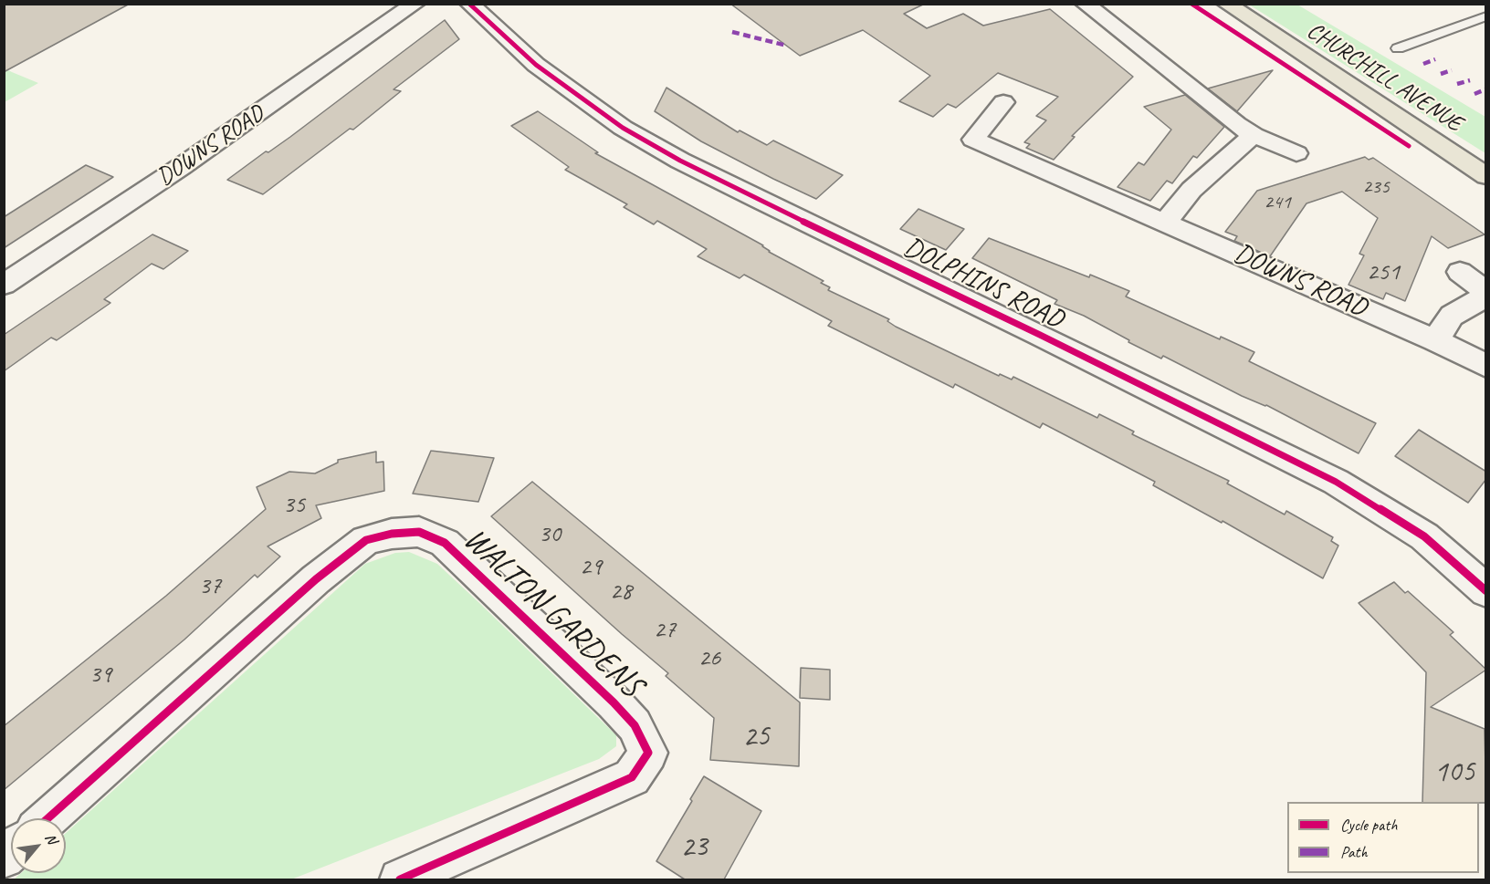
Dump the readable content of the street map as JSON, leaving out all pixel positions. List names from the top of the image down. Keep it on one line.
{"streets":{"highway":["CHURCHILL AVENUE"],"street":["DOWNS ROAD","DOLPHINS ROAD","WALTON GARDENS"]},"house_numbers":["235","241","251","35","30","29","37","28","27","26","39","25","105","23"],"legend":["Cycle path","Path"],"north":"top right"}
